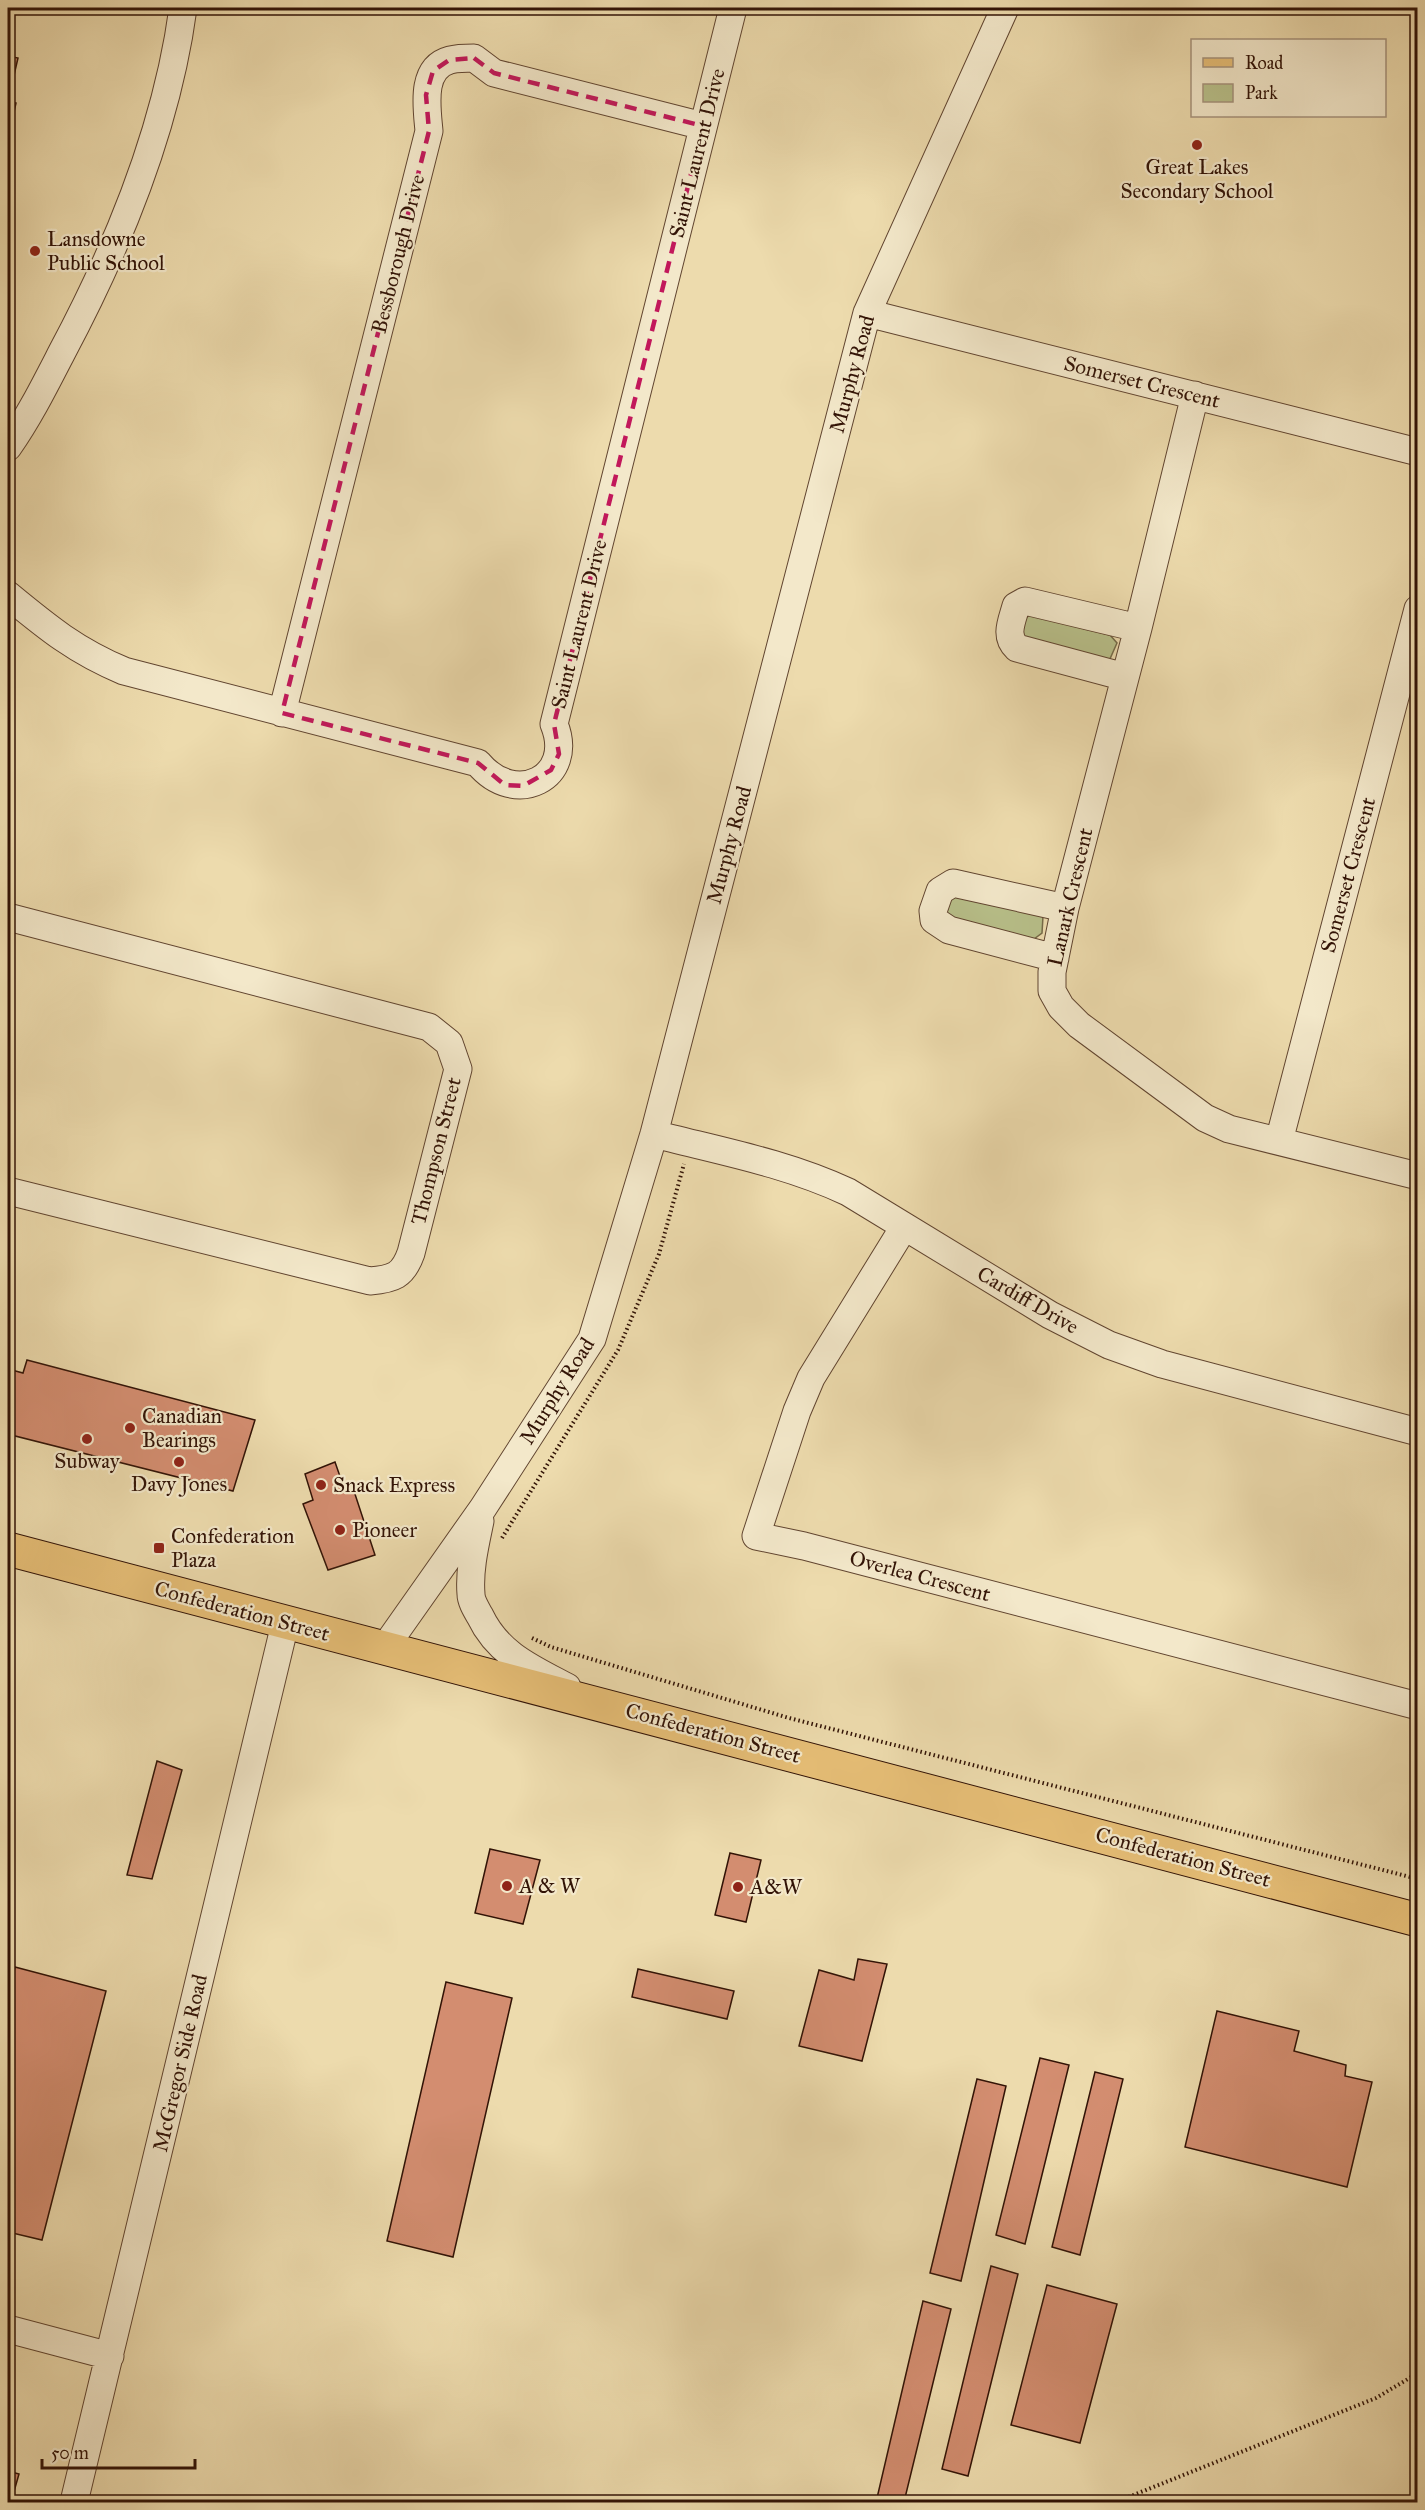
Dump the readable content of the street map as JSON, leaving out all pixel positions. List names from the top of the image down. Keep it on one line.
{"streets":{"main road":["Confederation Street"],"street":["Saint Laurent Drive","Bessborough Drive","Murphy Road","Somerset Crescent","Lanark Crescent","Thompson Street","Cardiff Drive","Overlea Crescent","McGregor Side Road"]},"crossings":[["Saint Laurent Drive","Bessborough Drive"],["Murphy Road","Somerset Crescent"],["Murphy Road","Cardiff Drive"],["Murphy Road","Confederation Street"],["Somerset Crescent","Lanark Crescent"],["Cardiff Drive","Overlea Crescent"],["Confederation Street","McGregor Side Road"]],"places":{"other":["Great Lakes Secondary School","Lansdowne Public School","Canadian Bearings","Subway","Davy Jones","Snack Express","Pioneer","A & W","A&W"],"transit":["Confederation Plaza"]},"legend":["Road","Park"],"scale_bar":"50 m"}
